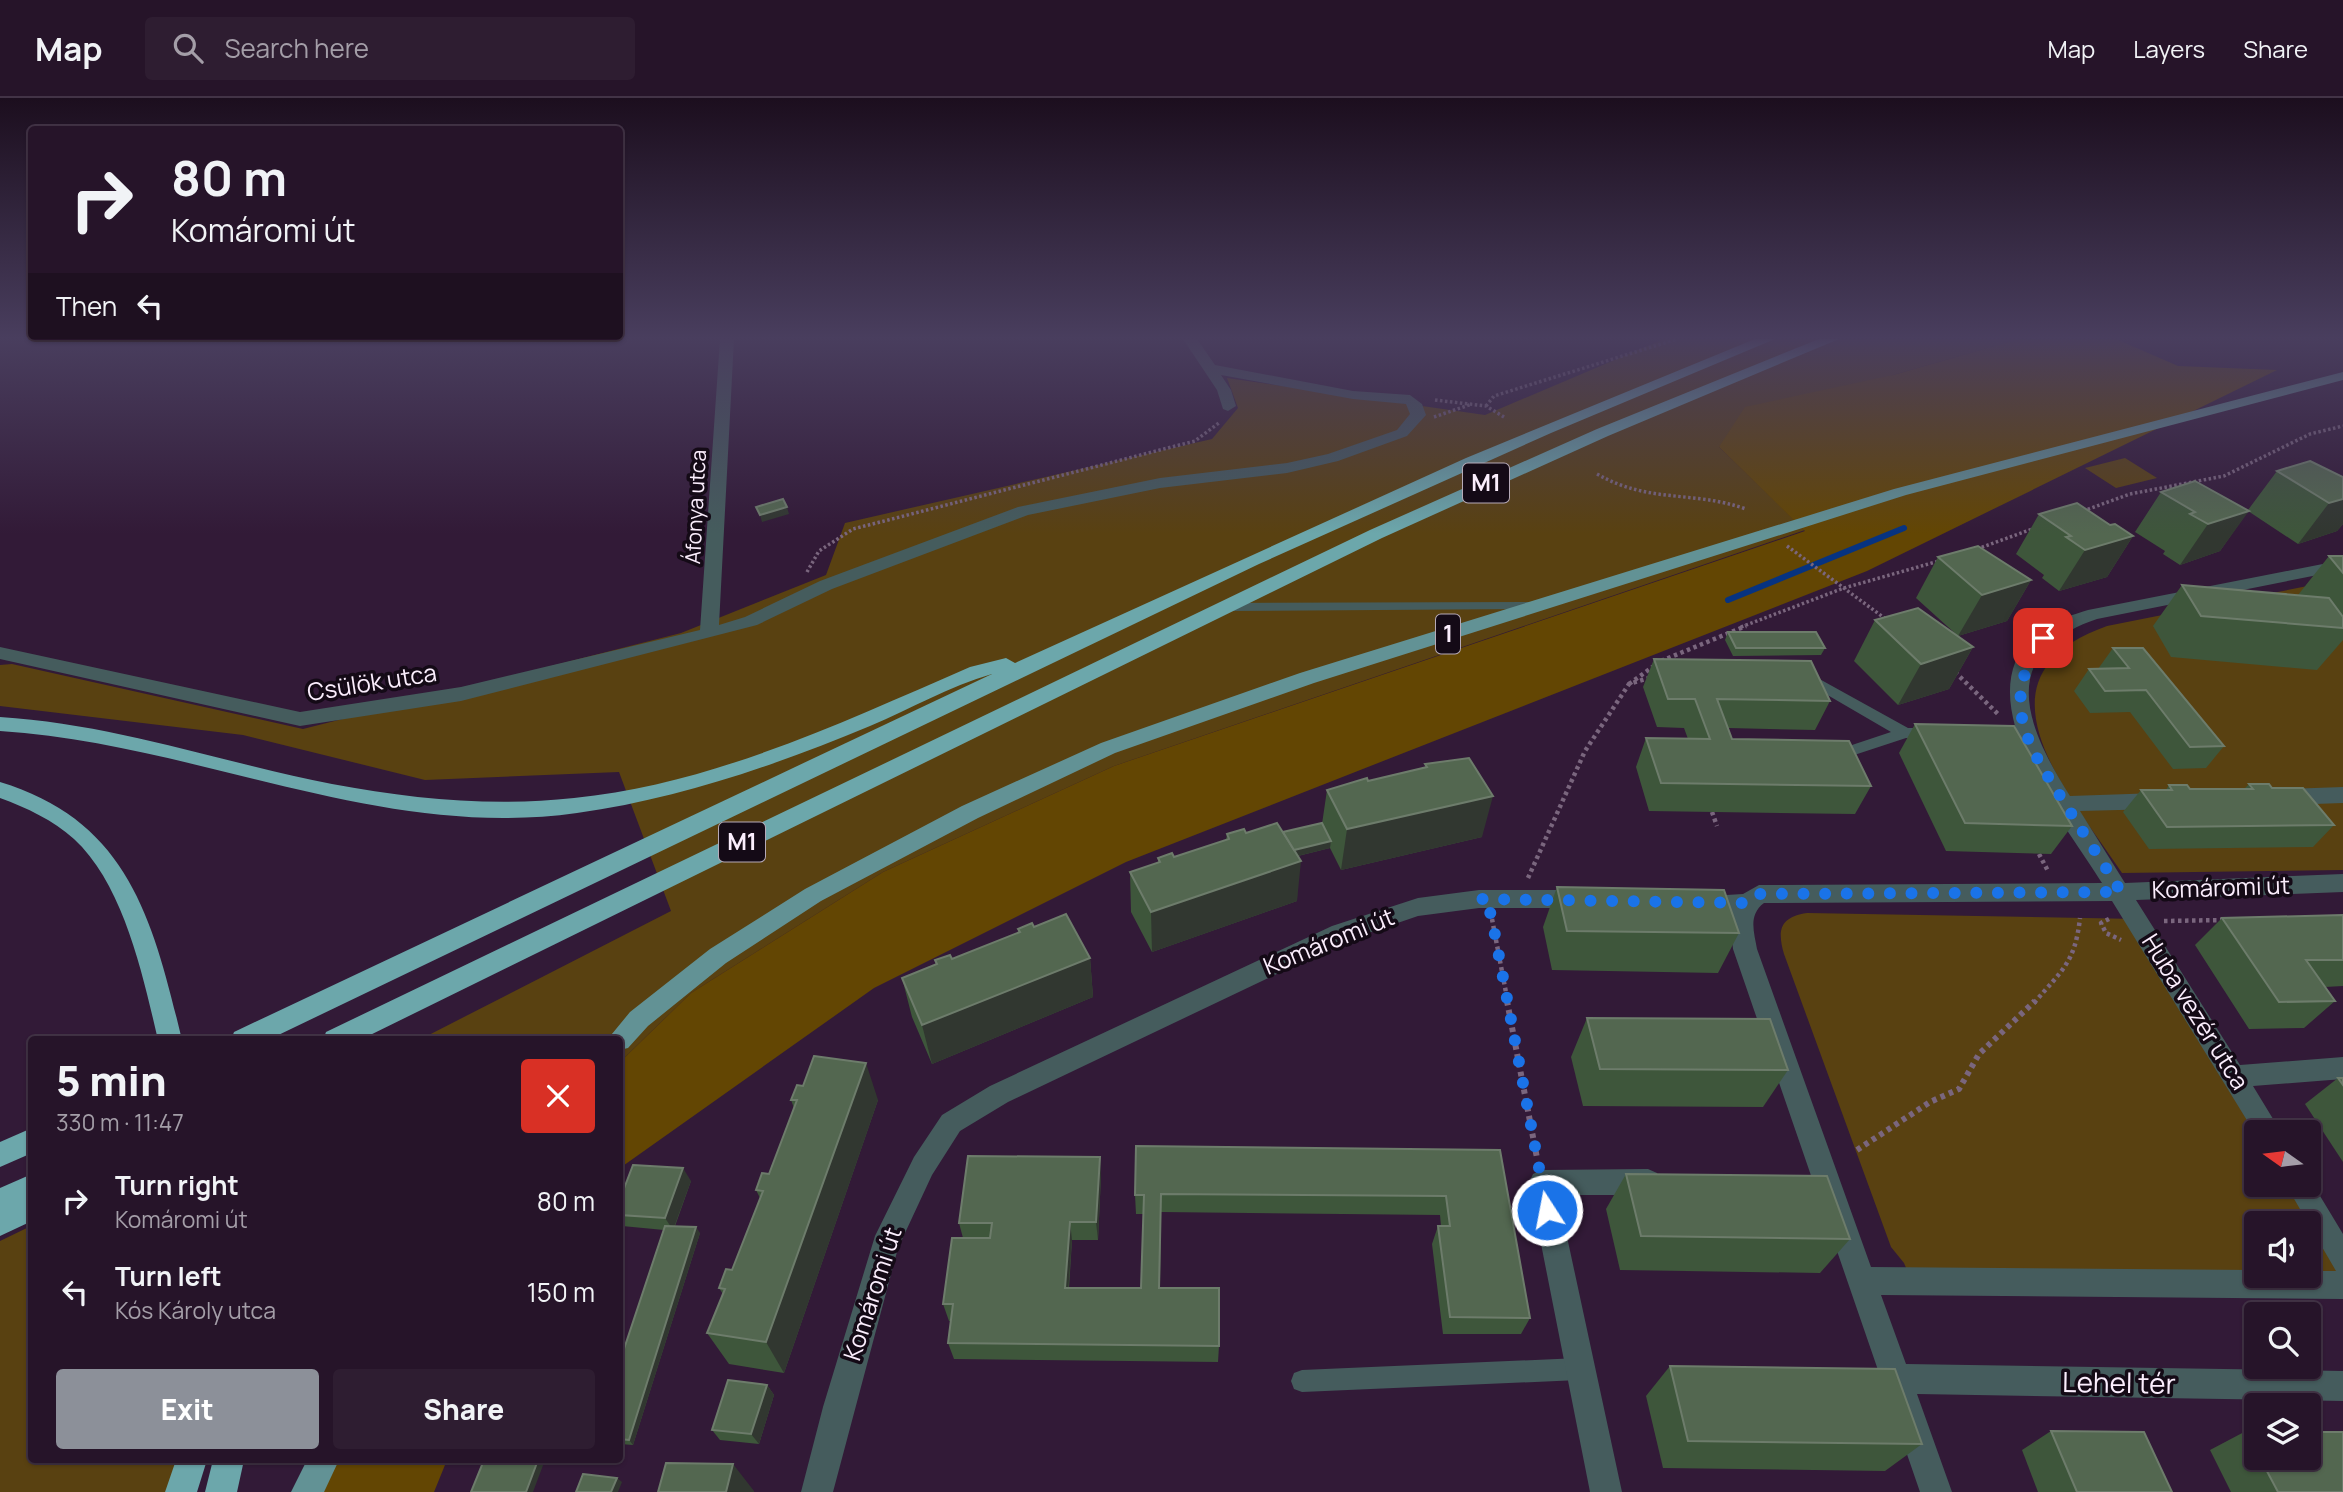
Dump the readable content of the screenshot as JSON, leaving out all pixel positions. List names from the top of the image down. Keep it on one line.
{"streets":{"highway":["M1"],"main road":["1"],"street":["Áfonya utca","Csülök utca","Komáromi út","Huba vezér utca","Lehel tér"]},"crossings":[["Áfonya utca","Csülök utca"],["Komáromi út","Huba vezér utca"]],"north":"left","page":{"header":"Map","search":"Search here","nav":["Map","Layers","Share"],"turn":["80 m","Komáromi út"],"then":"Then","heading":["5 min","330 m · 11:47"],"list":[{"name":"Turn right","note":"Komáromi út","value":"80 m"},{"name":"Turn left","note":"Kós Károly utca","value":"150 m"}],"buttons":["Exit","Share"]}}
